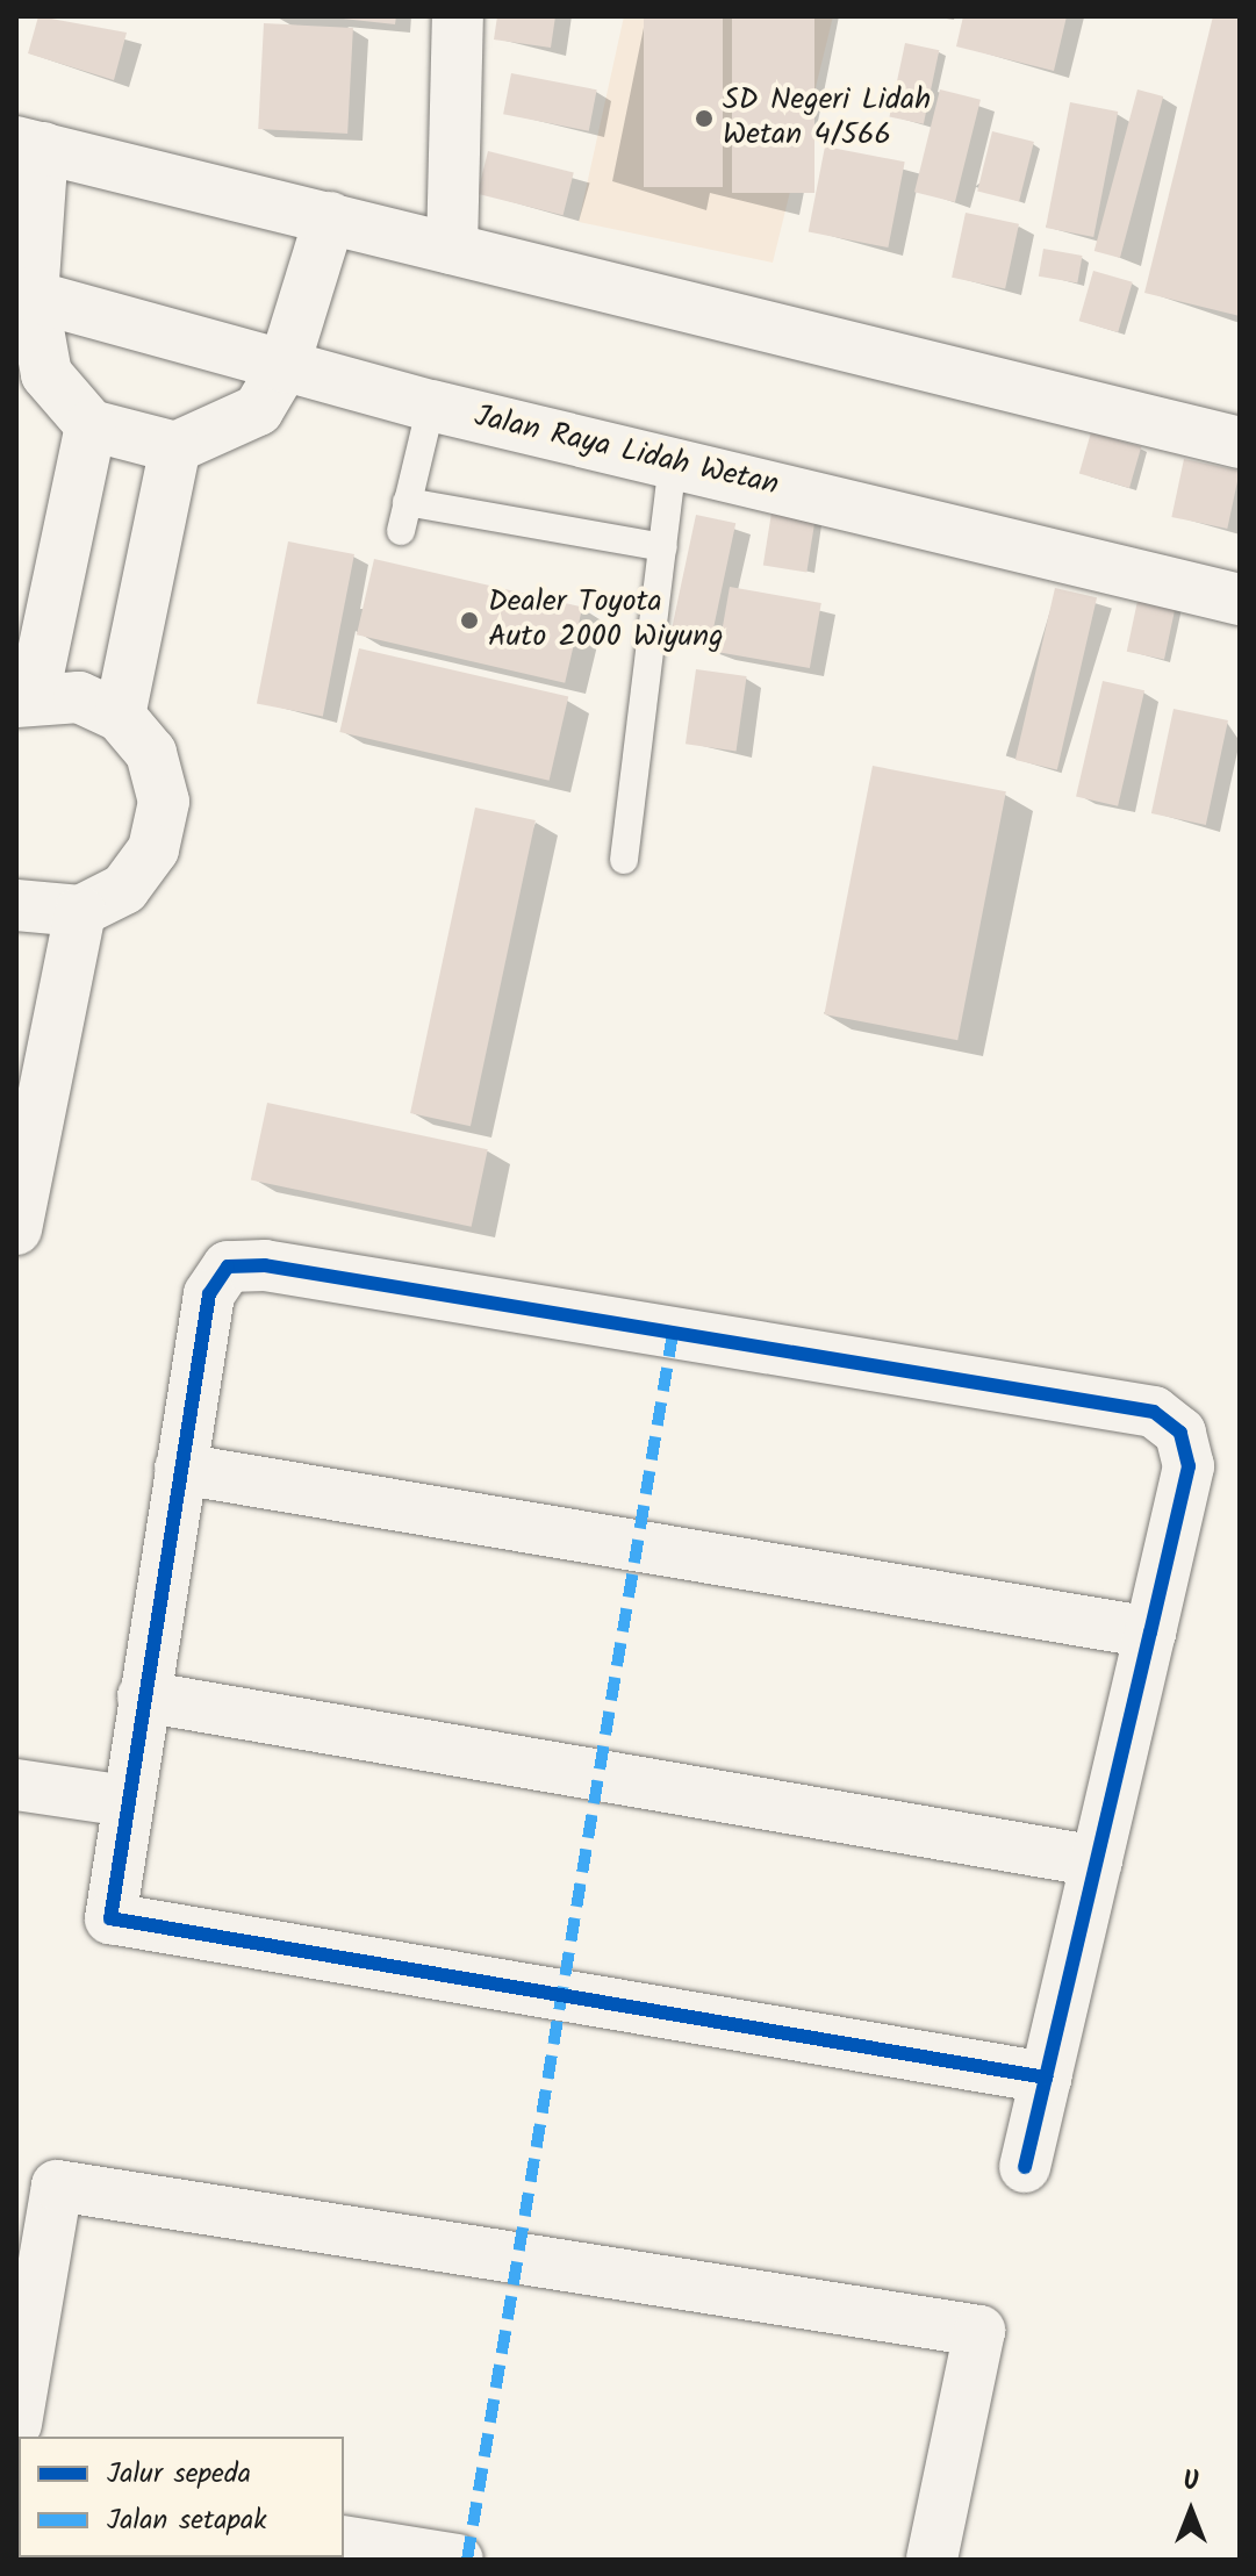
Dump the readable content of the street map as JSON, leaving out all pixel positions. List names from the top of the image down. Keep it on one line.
{"streets":{"street":["Jalan Raya Lidah Wetan"]},"places":["SD Negeri Lidah Wetan 4/566","Dealer Toyota Auto 2000 Wiyung"],"legend":["Jalur sepeda","Jalan setapak"],"north":"top"}
